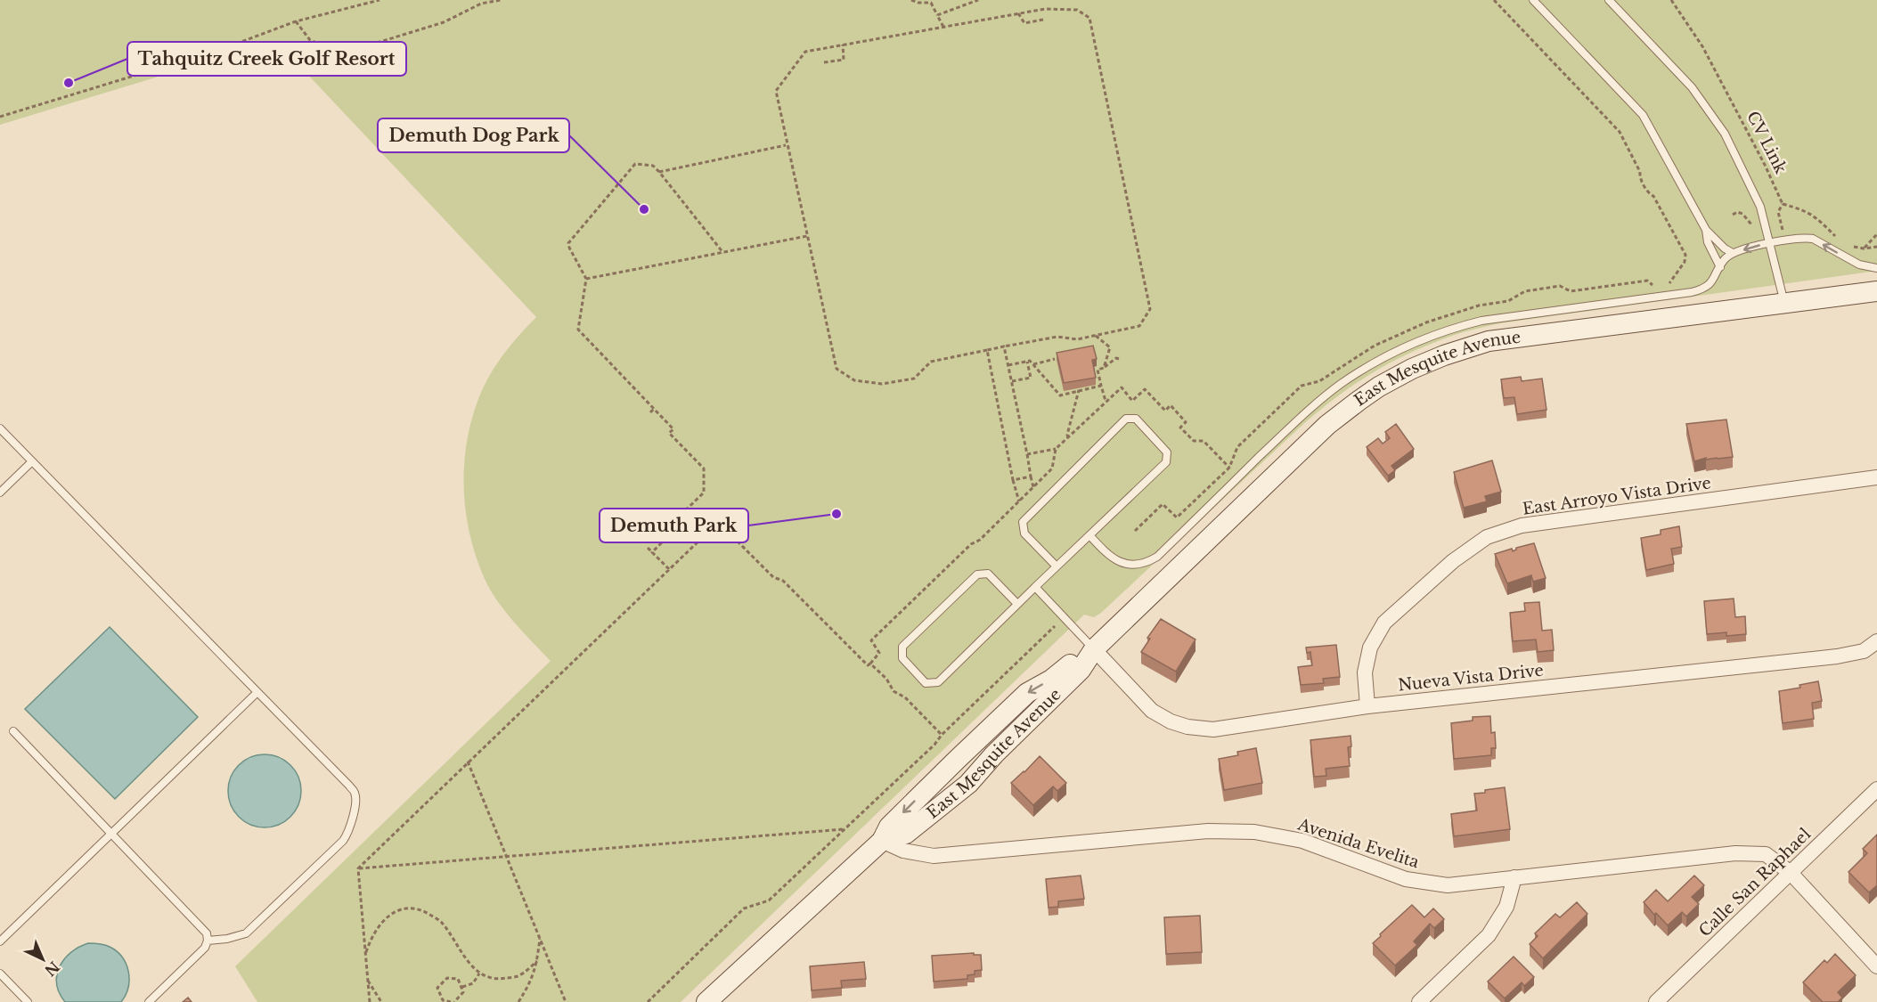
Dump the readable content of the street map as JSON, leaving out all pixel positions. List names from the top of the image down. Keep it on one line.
{"streets":{"street":["East Mesquite Avenue","East Arroyo Vista Drive","Nueva Vista Drive","Avenida Evelita","Calle San Raphael"],"path":["CV Link"]},"crossings":[["East Mesquite Avenue","Nueva Vista Drive"],["East Mesquite Avenue","Avenida Evelita"],["East Arroyo Vista Drive","Nueva Vista Drive"],["Avenida Evelita","Calle San Raphael"]],"places":["Tahquitz Creek Golf Resort","Demuth Dog Park","Demuth Park"],"north":"bottom right"}
